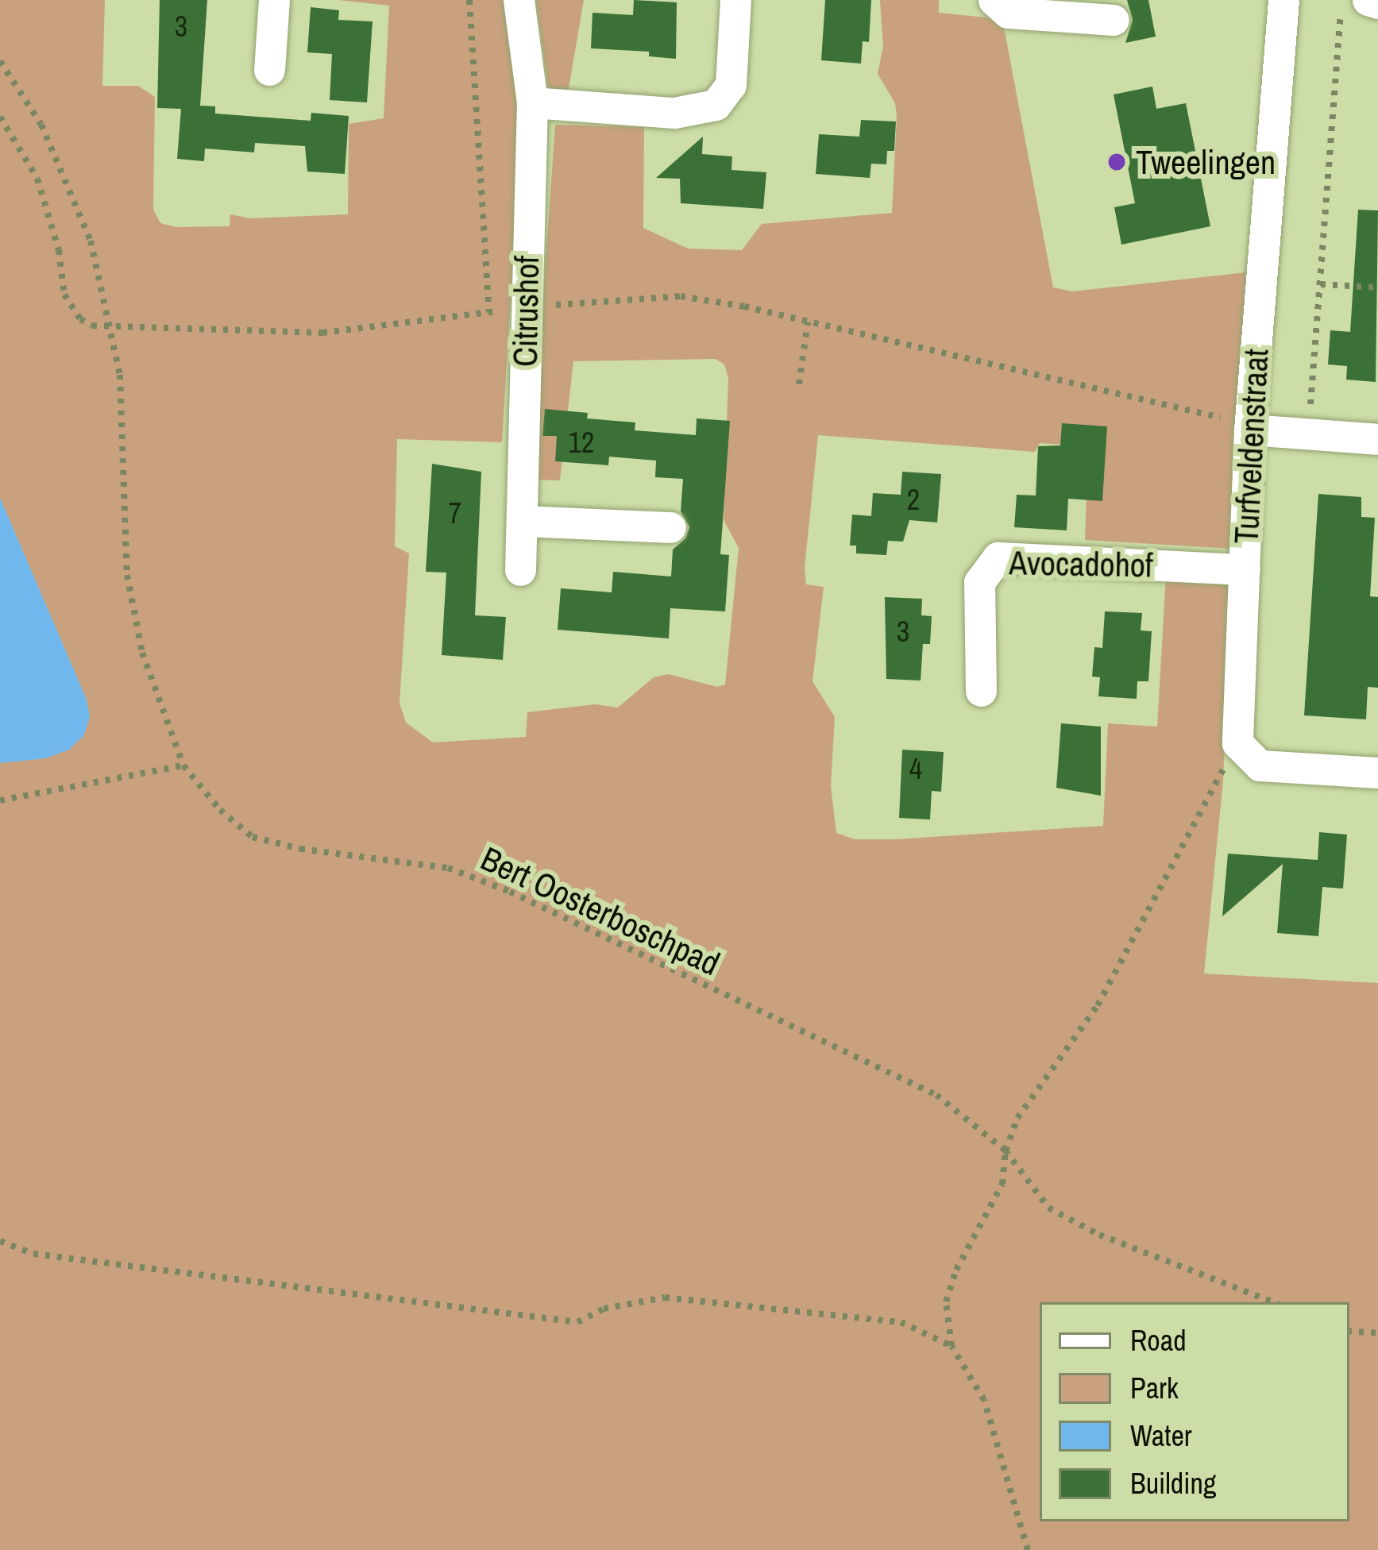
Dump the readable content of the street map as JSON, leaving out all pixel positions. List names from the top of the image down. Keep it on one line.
{"streets":{"street":["Citrushof","Turfveldenstraat","Avocadohof"],"path":["Bert Oosterboschpad"]},"crossings":[["Turfveldenstraat","Avocadohof"]],"places":["Tweelingen"],"house_numbers":["3","12","2","7","3","4"],"legend":["Road","Park","Water","Building"]}
